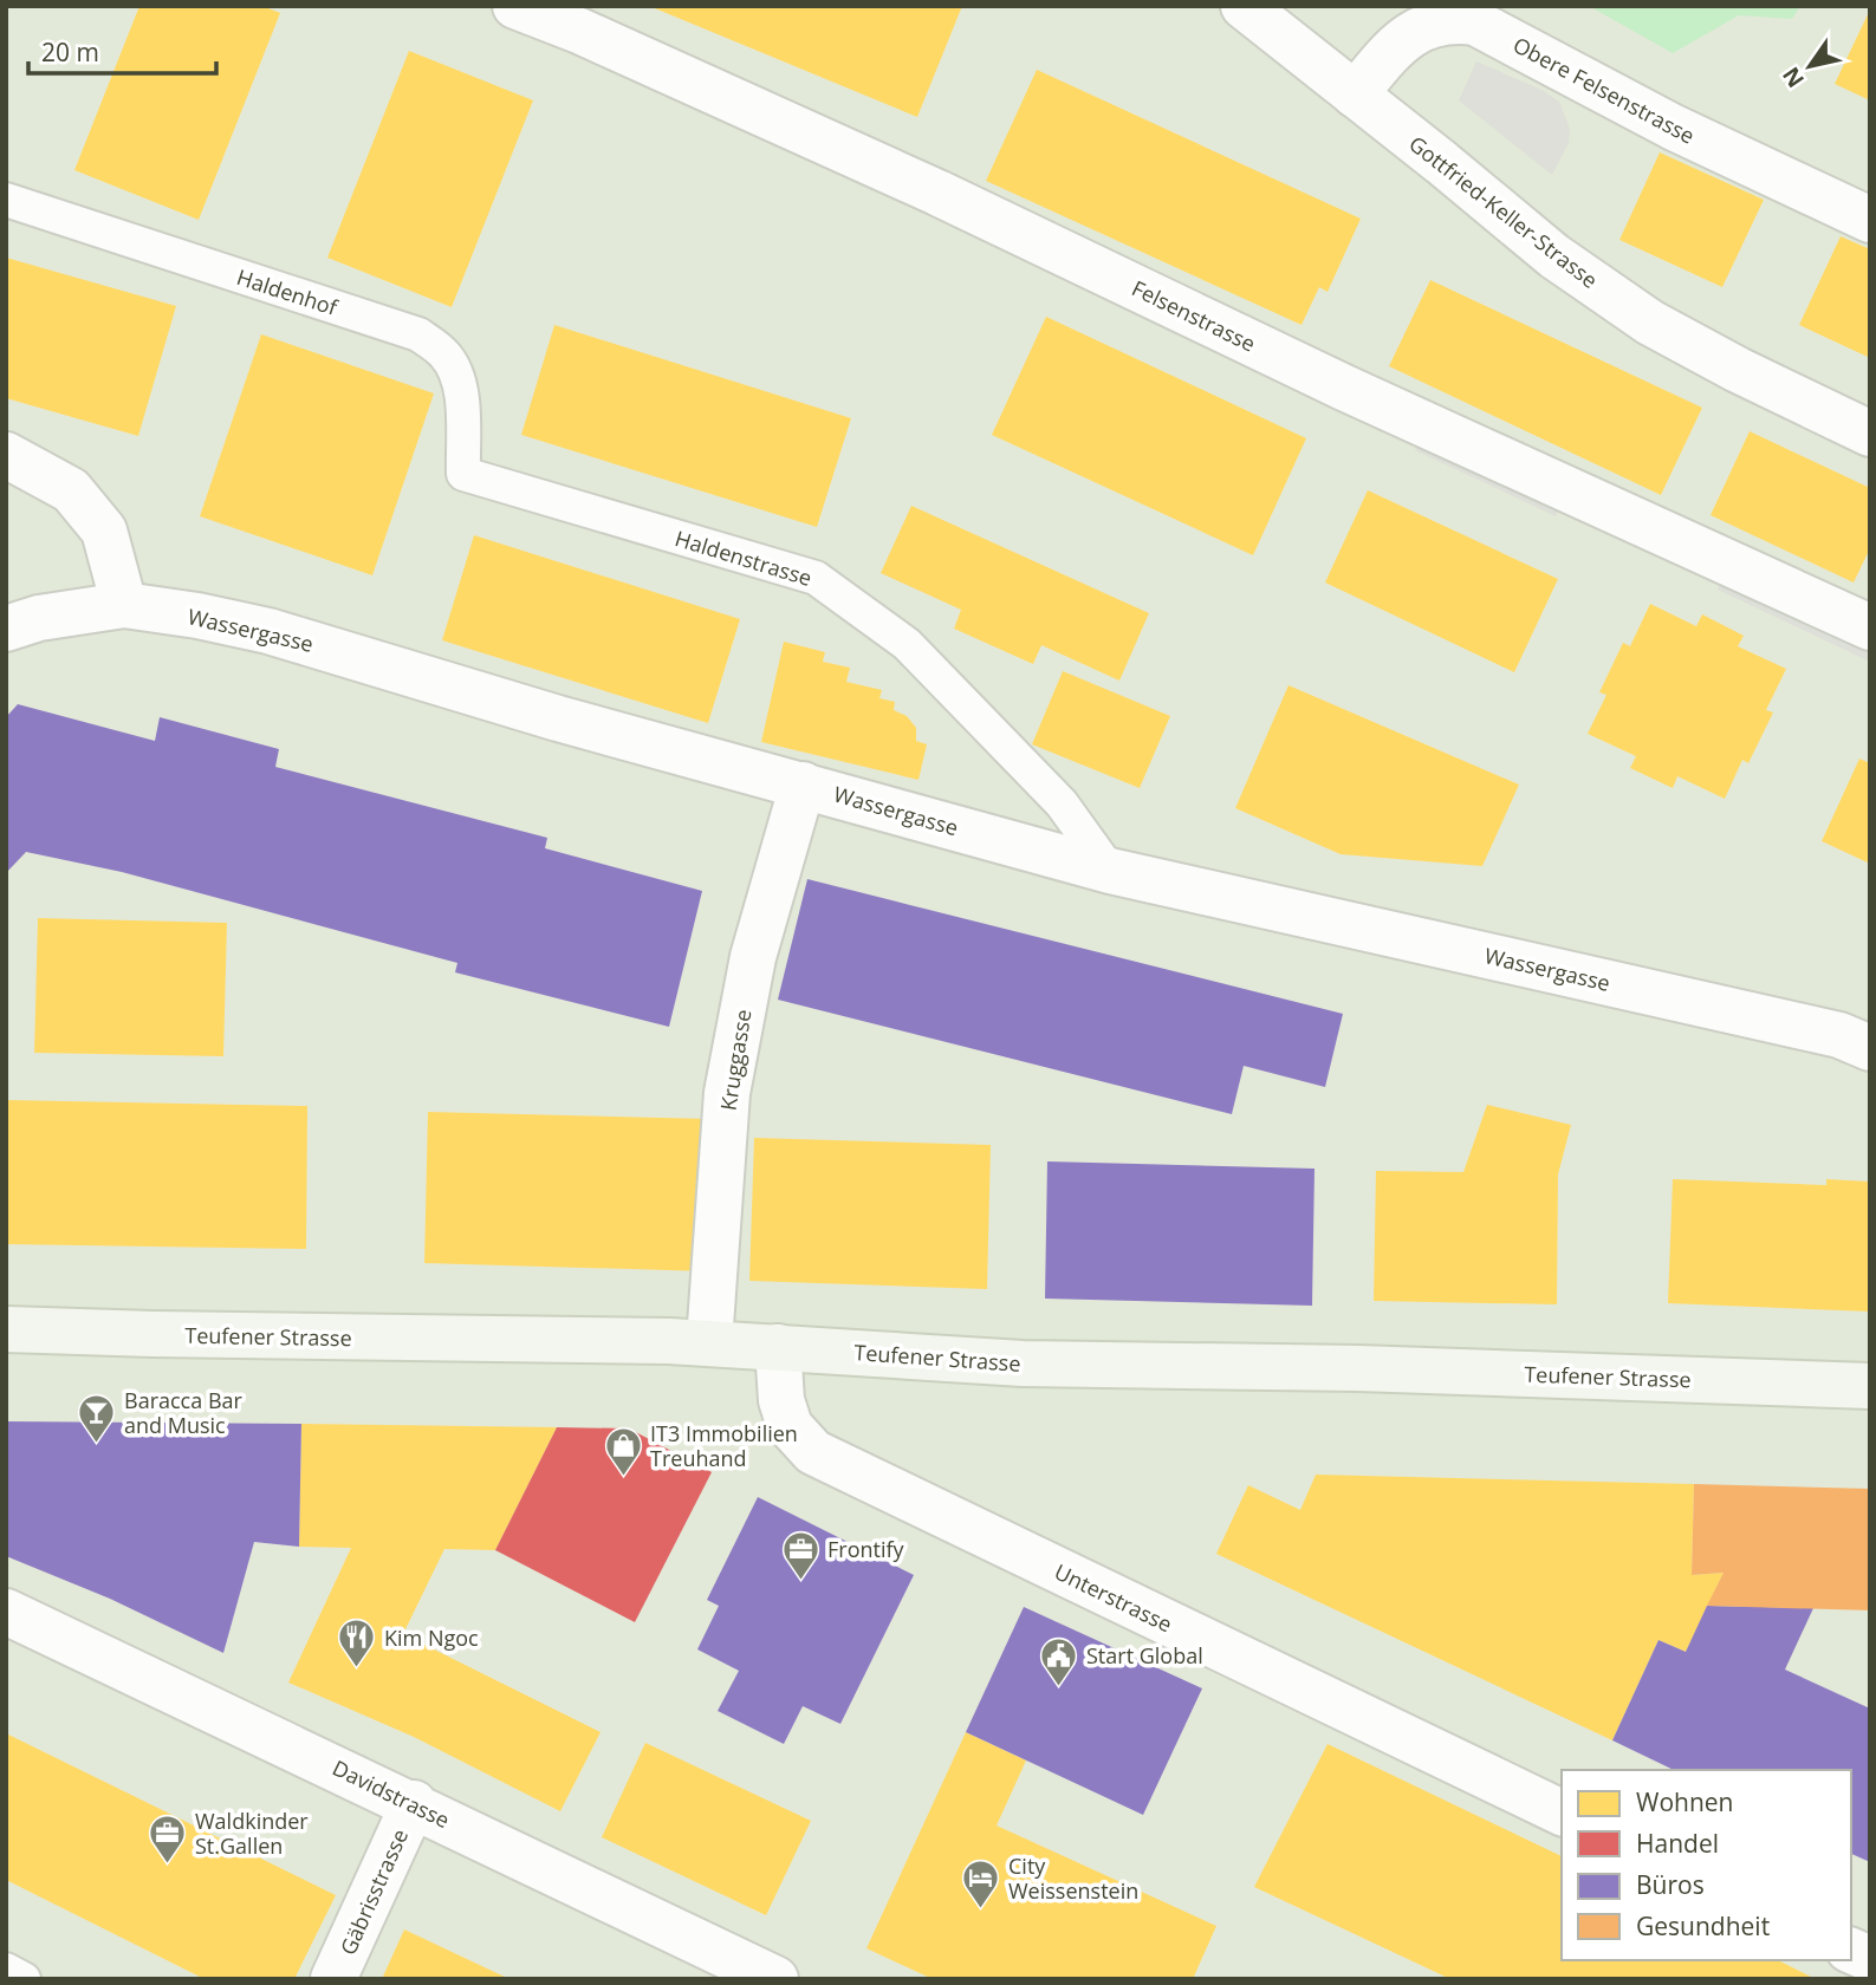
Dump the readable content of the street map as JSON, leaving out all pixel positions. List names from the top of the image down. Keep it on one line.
{"streets":{"main road":["Teufener Strasse"],"street":["Obere Felsenstrasse","Gottfried-Keller-Strasse","Felsenstrasse","Wassergasse","Kruggasse","Unterstrasse","Davidstrasse","Gäbrisstrasse"],"lane":["Haldenhof","Haldenstrasse"]},"crossings":[["Obere Felsenstrasse","Gottfried-Keller-Strasse"],["Haldenhof","Haldenstrasse"],["Haldenstrasse","Wassergasse"],["Wassergasse","Kruggasse"],["Kruggasse","Teufener Strasse"],["Teufener Strasse","Unterstrasse"],["Davidstrasse","Gäbrisstrasse"]],"places":{"bar":["Baracca Bar and Music"],"shop":["IT3 Immobilien Treuhand"],"office":["Frontify","Waldkinder St.Gallen"],"restaurant":["Kim Ngoc"],"public building":["Start Global"],"hotel":["City Weissenstein"]},"legend":["Wohnen","Handel","Büros","Gesundheit"],"scale_bar":"20 m","north":"bottom left"}
